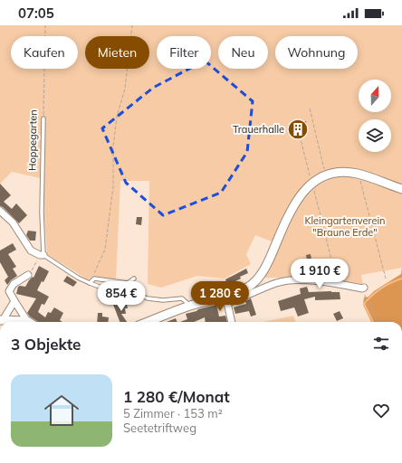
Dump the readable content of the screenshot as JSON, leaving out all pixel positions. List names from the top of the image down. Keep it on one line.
{"streets":{"lane":["Hoppegarten"]},"parks":["Kleingartenverein \"Braune Erde\""],"places":{"building":["Trauerhalle"]},"north":"top","page":{"status":"07:05","chip":["Kaufen","Mieten","Filter","Neu","Wohnung"],"price":["1 910 €","854 €","1 280 €"],"heading":"3 Objekte","list":[{"name":"1 280 €/Monat","note":"5 Zimmer · 153 m² · Seetetriftweg"}]}}
